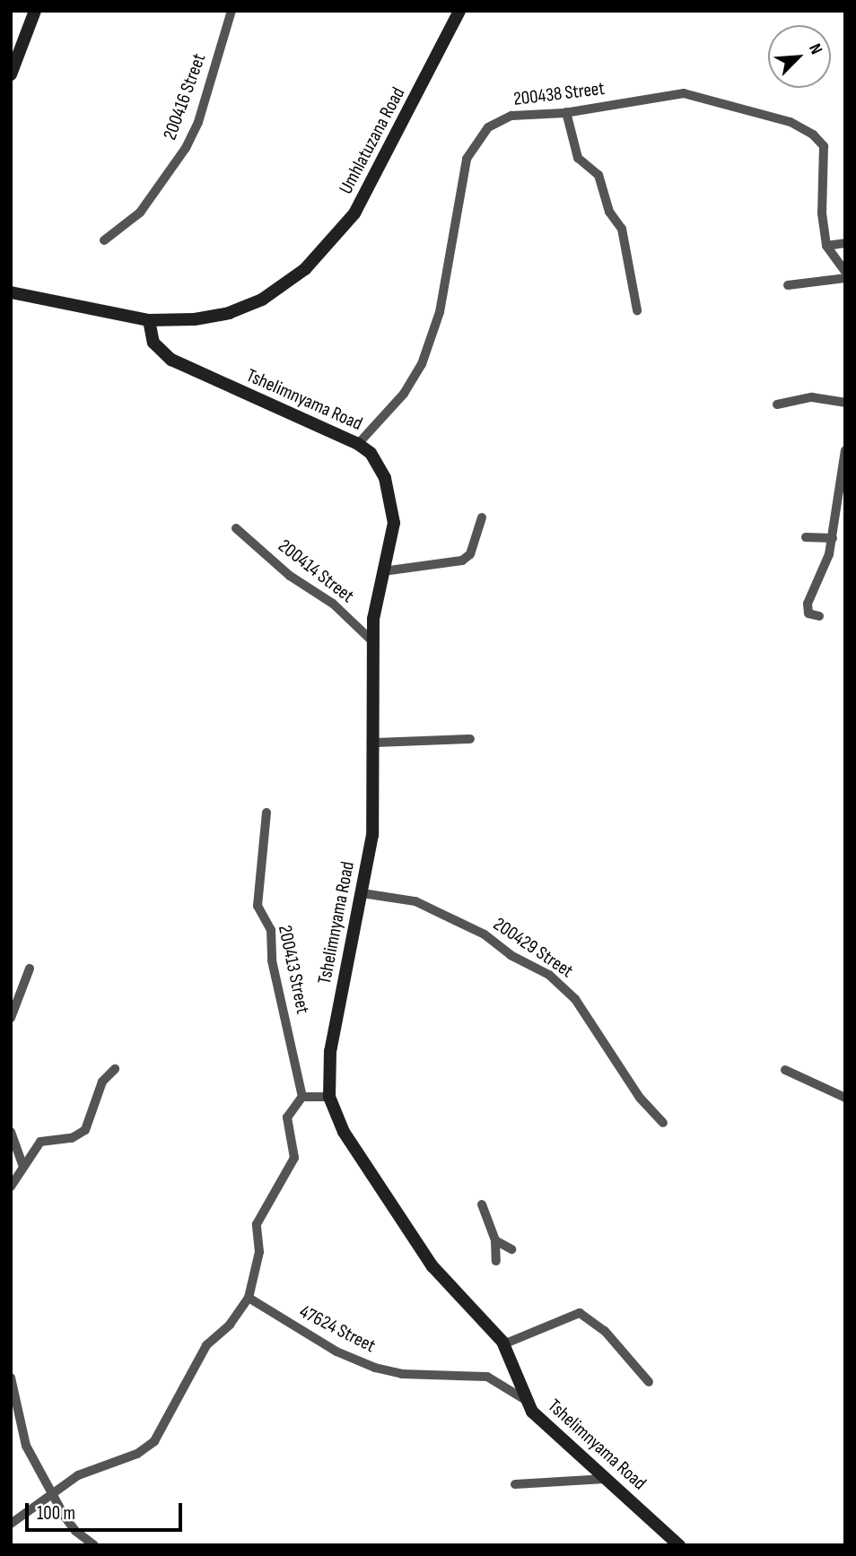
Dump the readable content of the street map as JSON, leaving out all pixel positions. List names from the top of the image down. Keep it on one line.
{"streets":{"street":["200438 Street","200416 Street","Umhlatuzana Road","Tshelimnyama Road","200414 Street","200429 Street","200413 Street","47624 Street"]},"crossings":[["200438 Street","Tshelimnyama Road"],["Umhlatuzana Road","Tshelimnyama Road"],["Tshelimnyama Road","200414 Street"],["Tshelimnyama Road","200429 Street"],["Tshelimnyama Road","47624 Street"]],"scale_bar":"100 m","north":"top right"}
